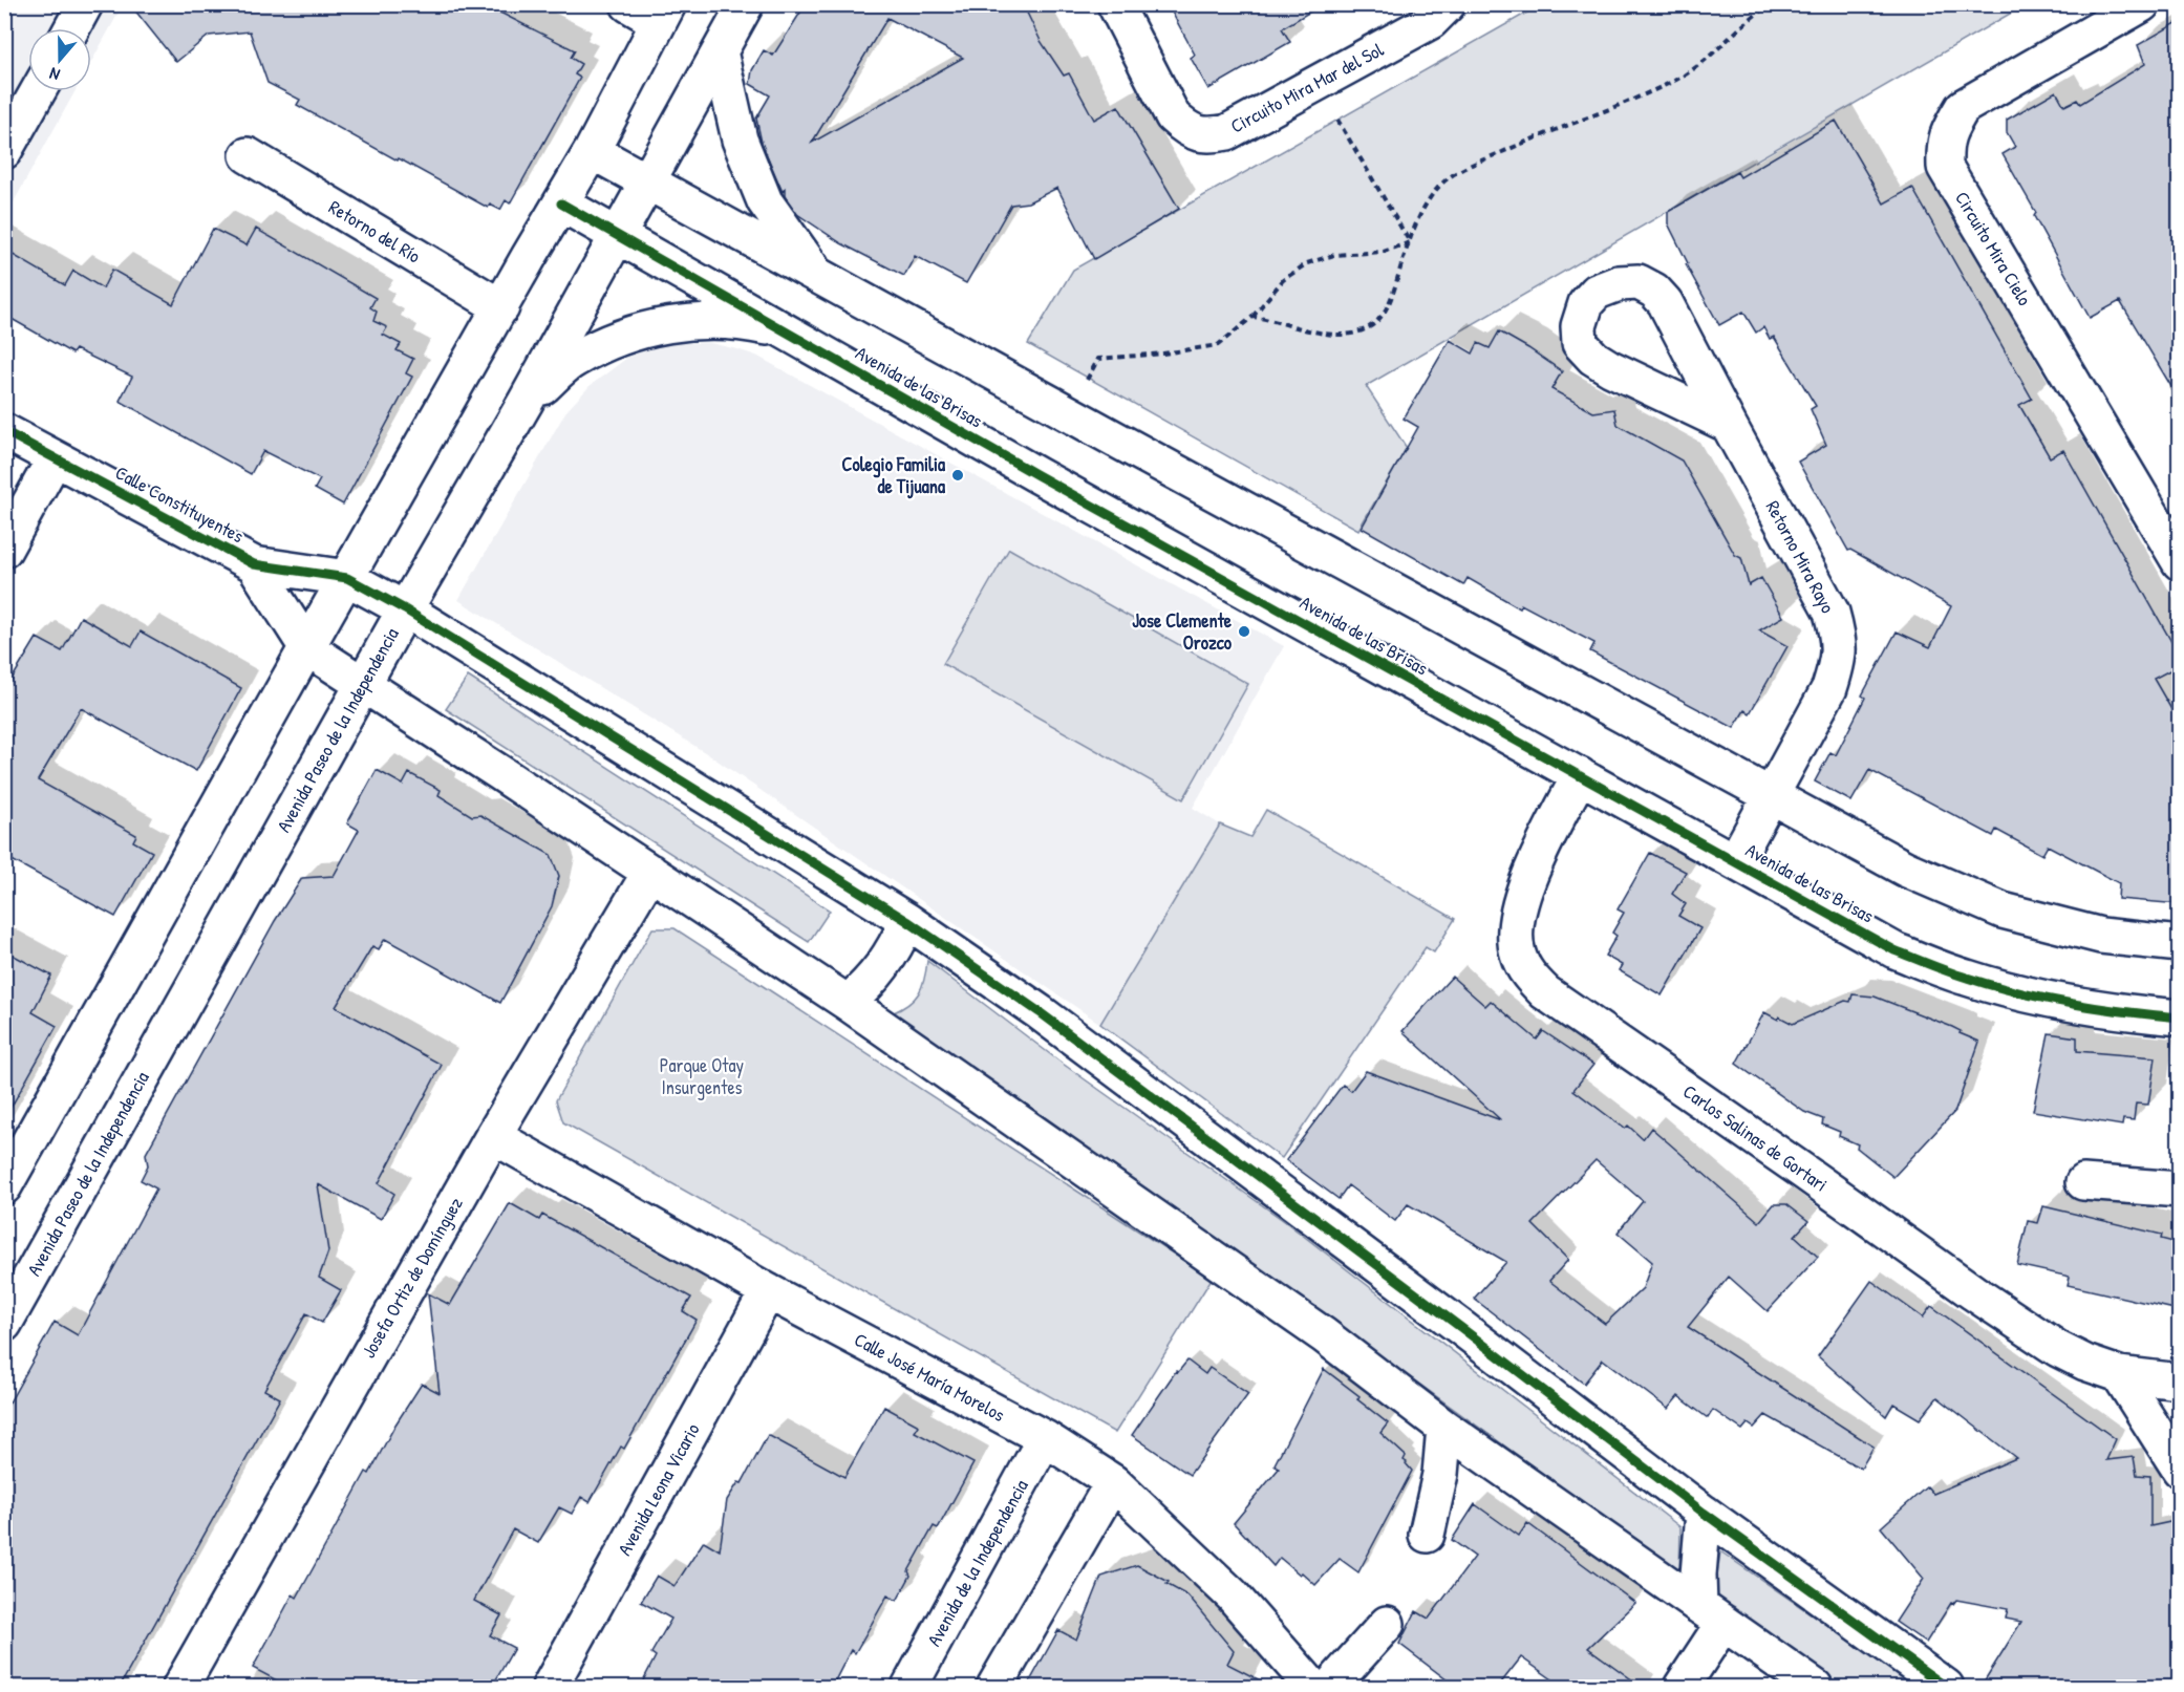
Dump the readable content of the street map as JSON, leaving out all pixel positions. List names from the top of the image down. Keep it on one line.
{"streets":{"street":["Circuito Mira Mar del Sol","Retorno del Río","Circuito Mira Cielo","Avenida de las Brisas","Calle Constituyentes","Retorno Mira Rayo","Avenida Paseo de la Independencia","Carlos Salinas de Gortari","Josefa Ortiz de Domínguez","Calle José María Morelos","Avenida Leona Vicario","Avenida de la Independencia"]},"crossings":[["Avenida de las Brisas","Retorno Mira Rayo"],["Avenida de las Brisas","Avenida Paseo de la Independencia"],["Avenida de las Brisas","Carlos Salinas de Gortari"],["Josefa Ortiz de Domínguez","Calle José María Morelos"],["Calle José María Morelos","Avenida Leona Vicario"],["Calle José María Morelos","Avenida de la Independencia"]],"parks":["Parque Otay Insurgentes"],"places":["Colegio Familia de Tijuana","Jose Clemente Orozco"],"north":"bottom"}
